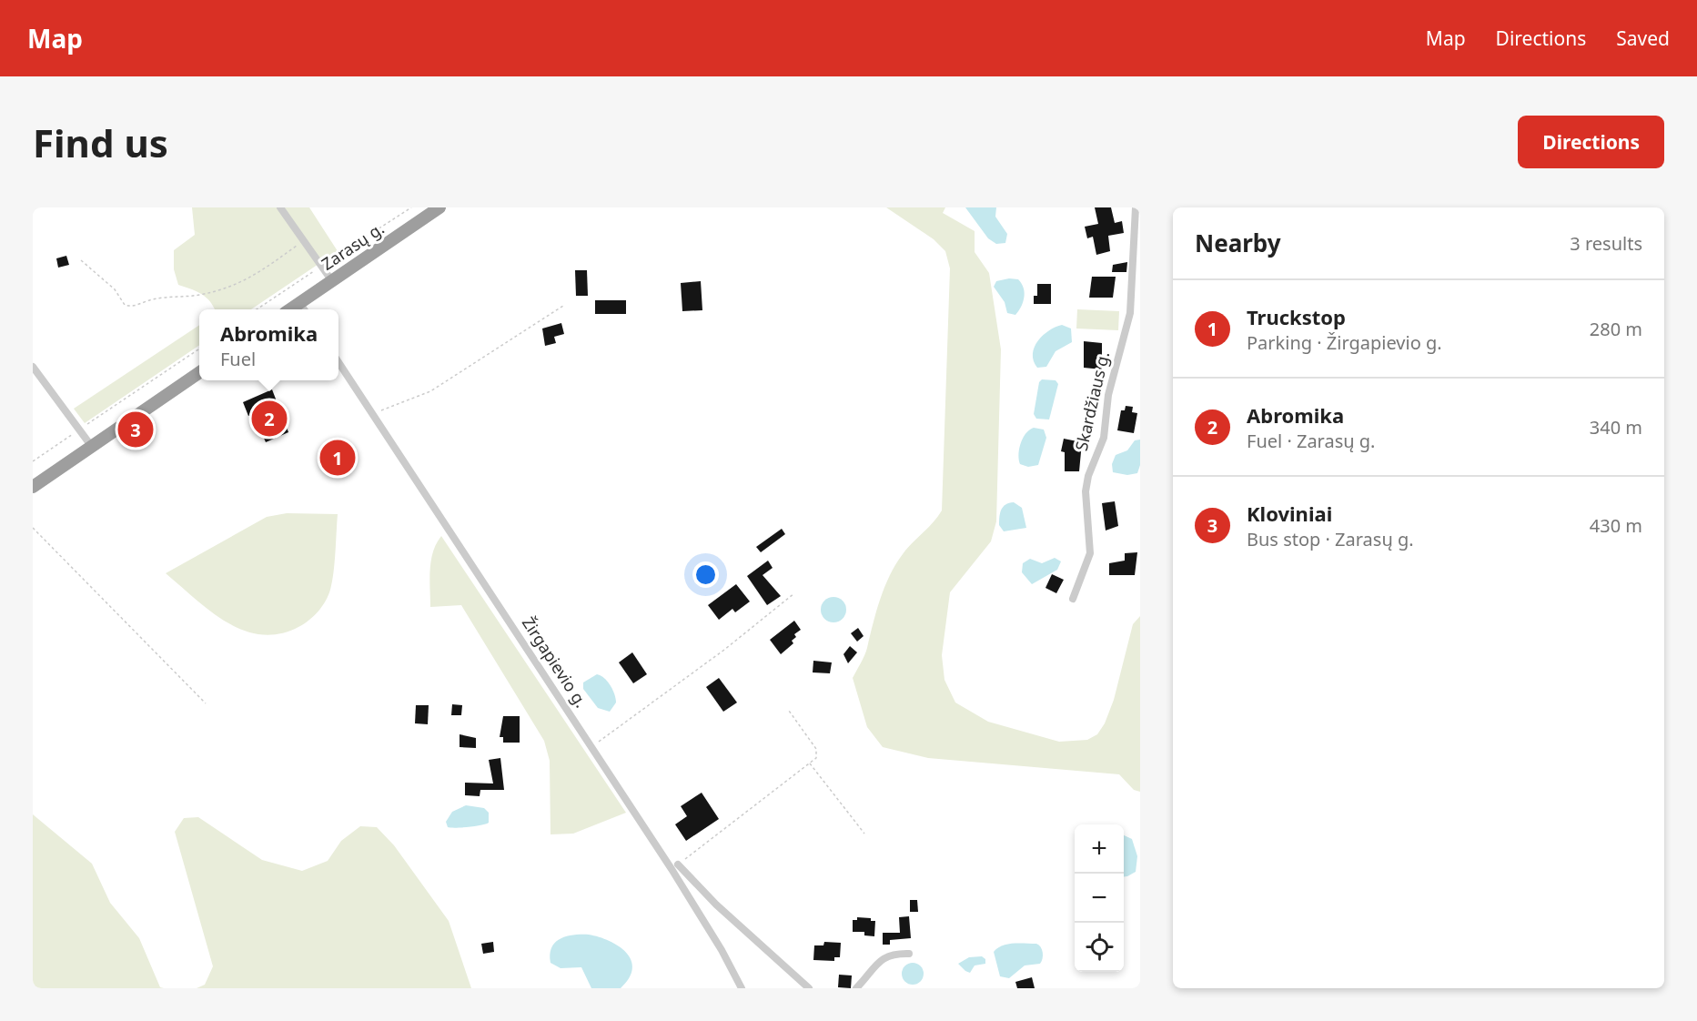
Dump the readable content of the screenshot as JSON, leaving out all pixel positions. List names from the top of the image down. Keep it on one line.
{"streets":{"highway":["Zarasų g."],"street":["Skardžiaus g.","Žirgapievio g."]},"page":{"header":"Map","nav":["Map","Directions","Saved"],"buttons":"Directions","title":"Find us","heading":["Nearby","3 results"],"list":[{"mark":"1","name":"Truckstop","note":"Parking · Žirgapievio g.","value":"280 m"},{"mark":"2","name":"Abromika","note":"Fuel · Zarasų g.","value":"340 m"},{"mark":"3","name":"Kloviniai","note":"Bus stop · Zarasų g.","value":"430 m"}],"popup":["Abromika","Fuel"],"pins":["2","3","1"],"map_buttons":["+","−"]}}
